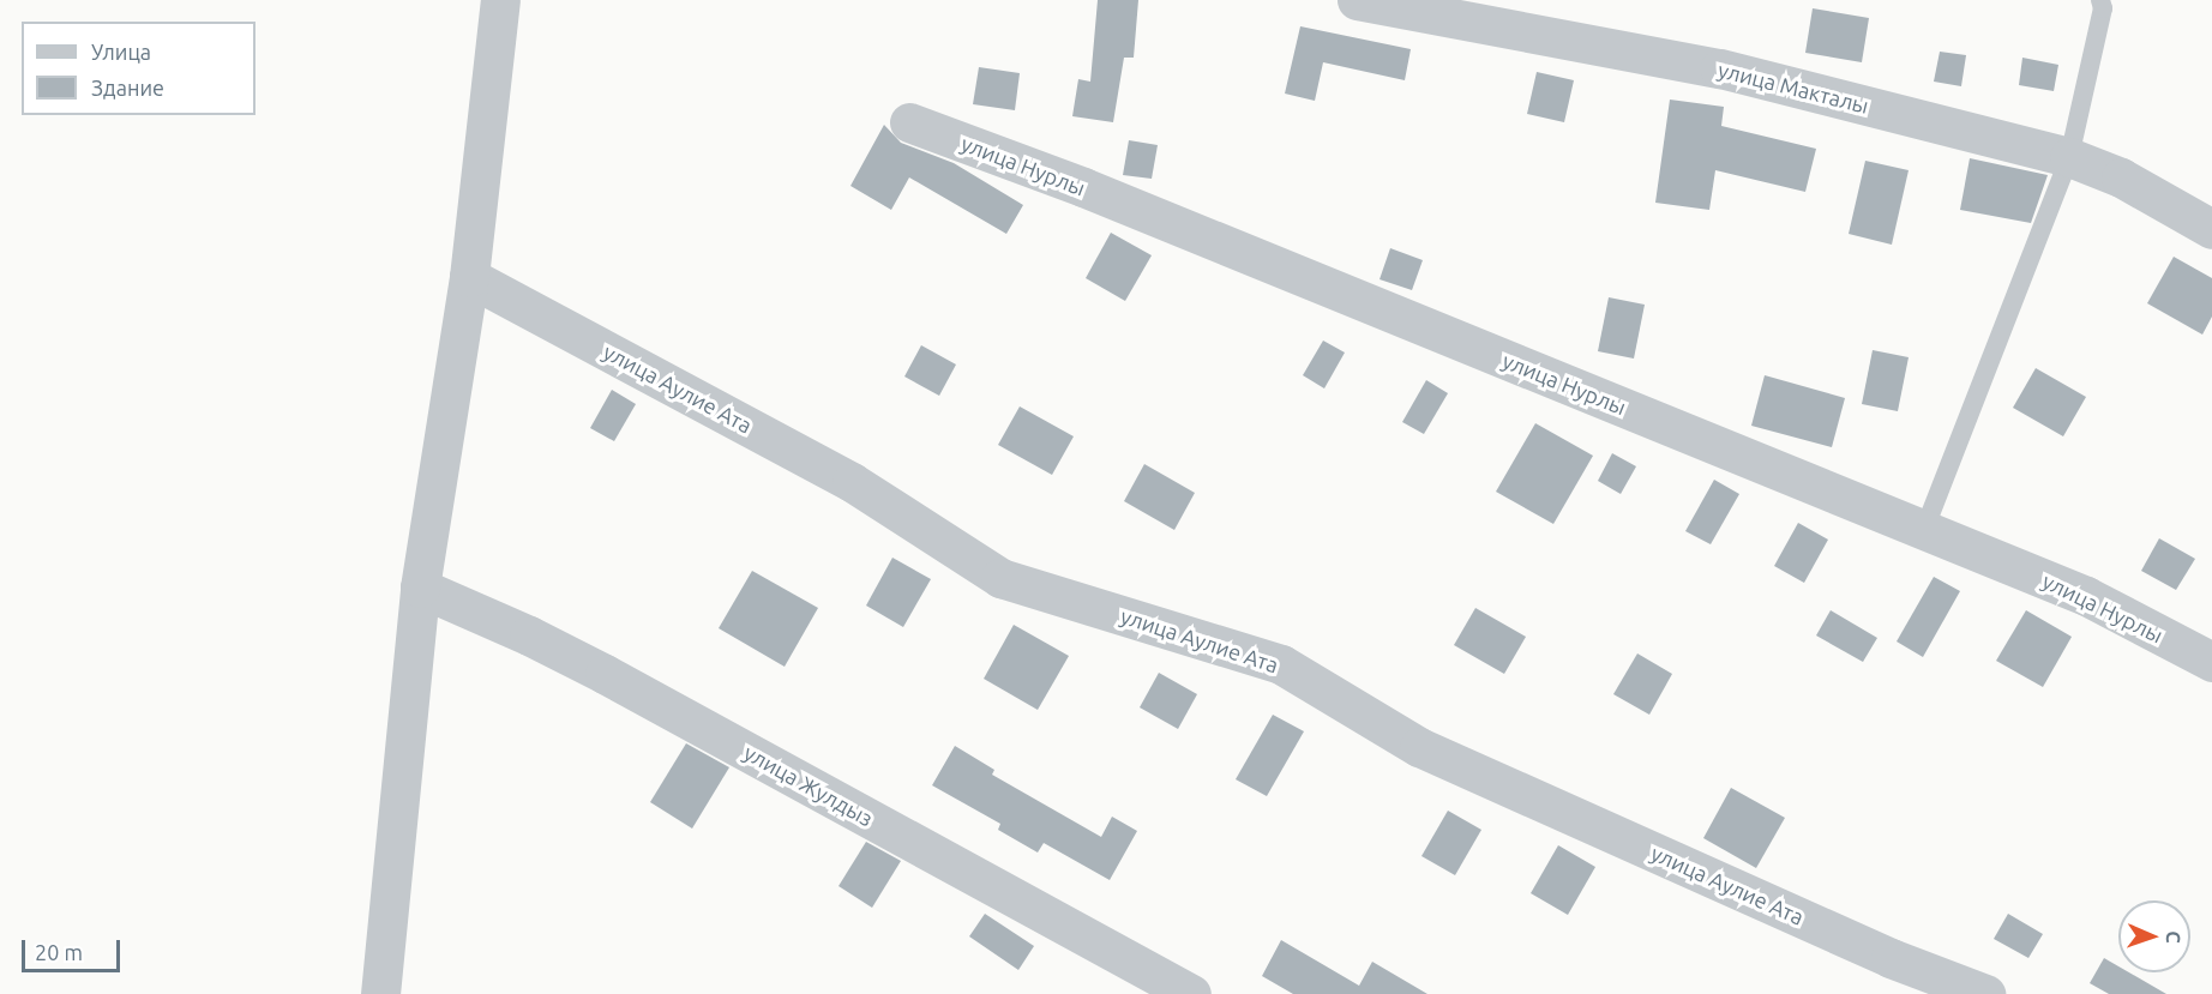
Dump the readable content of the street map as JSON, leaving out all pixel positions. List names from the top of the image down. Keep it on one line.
{"streets":{"street":["улица Макталы","улица Нурлы","улица Аулие Ата","улица Жулдыз"]},"legend":["Улица","Здание"],"scale_bar":"20 m","north":"right"}
